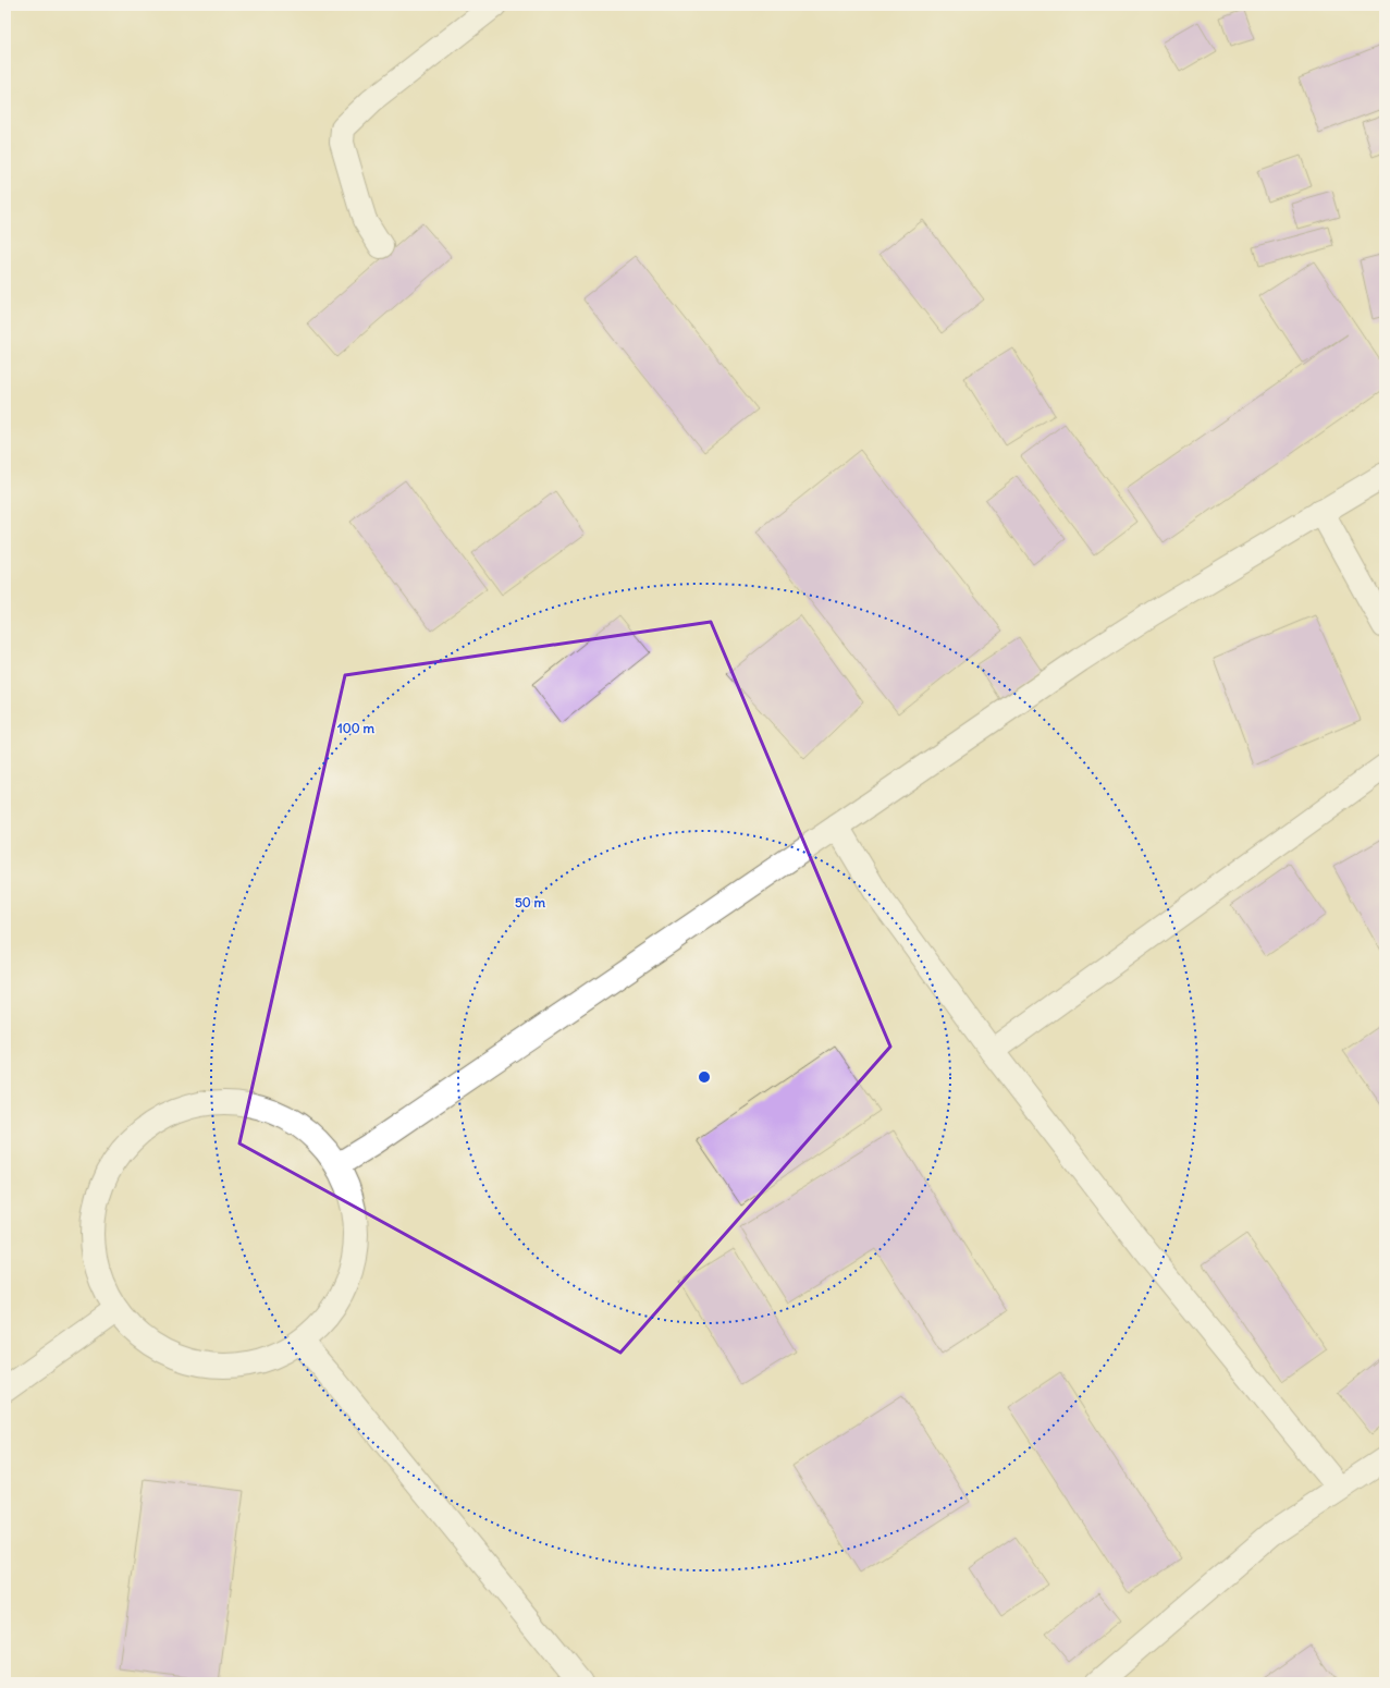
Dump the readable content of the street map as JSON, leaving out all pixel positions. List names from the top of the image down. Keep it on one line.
{"rings":["100 m","50 m"]}
